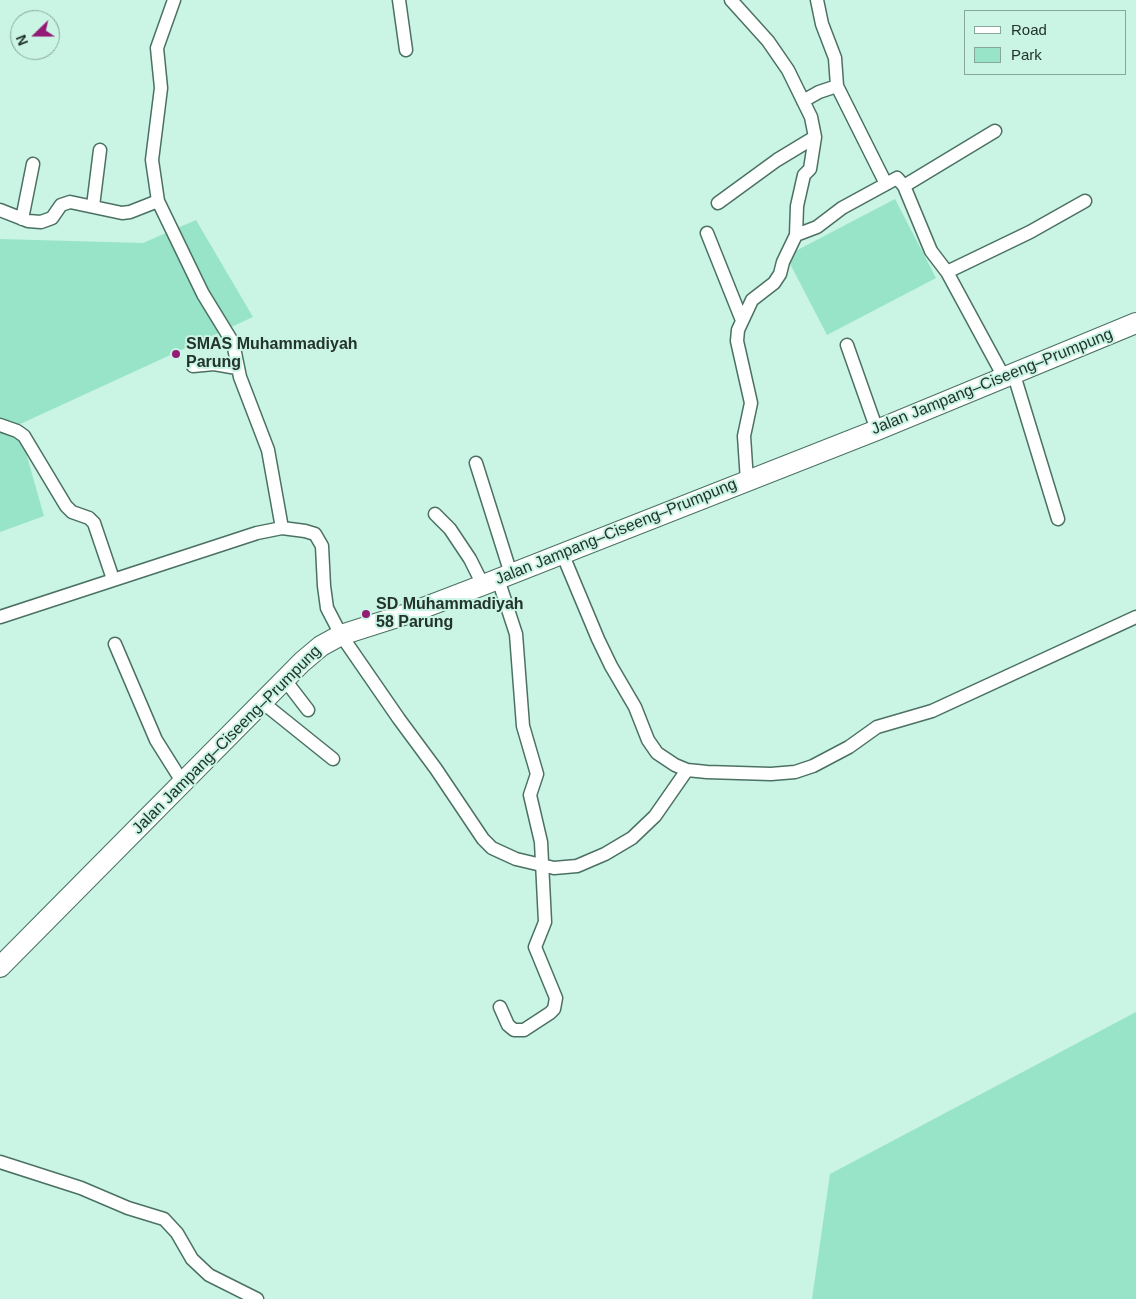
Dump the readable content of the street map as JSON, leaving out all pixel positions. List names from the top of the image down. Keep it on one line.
{"streets":{"main road":["Jalan Jampang–Ciseeng–Prumpung"]},"places":["SMAS Muhammadiyah Parung","SD Muhammadiyah 58 Parung"],"legend":["Road","Park"],"north":"left"}
